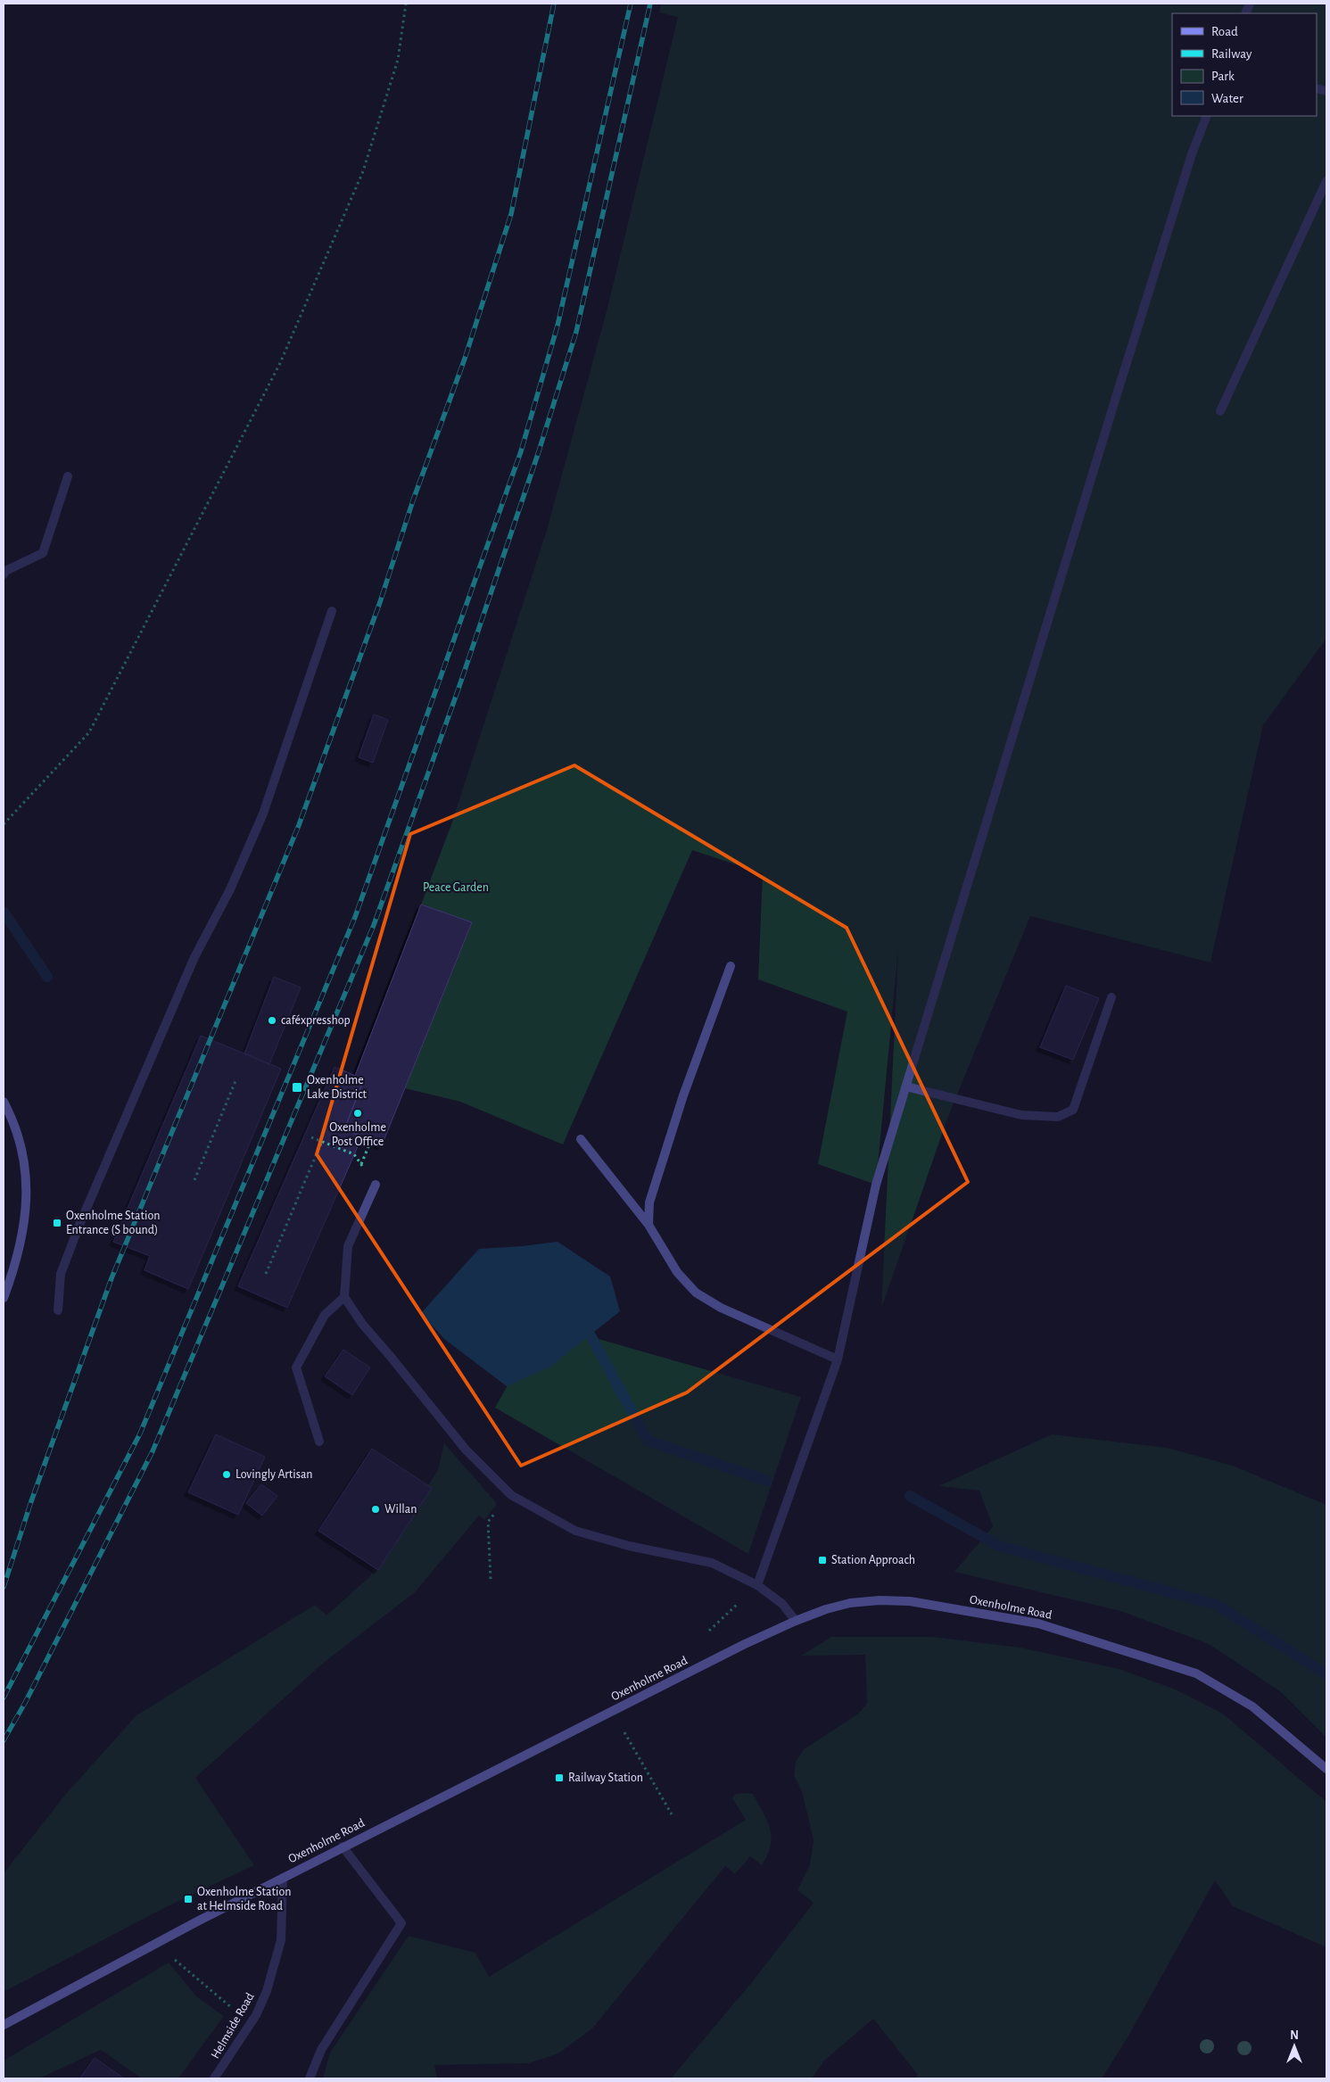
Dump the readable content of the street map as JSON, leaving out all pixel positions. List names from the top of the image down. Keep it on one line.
{"streets":{"main road":["Oxenholme Road"],"street":["Helmside Road"]},"crossings":[["Oxenholme Road","Helmside Road"]],"parks":["Peace Garden"],"places":{"other":["caféxpresshop","Oxenholme Post Office","Lovingly Artisan","Willan"],"transit":["Oxenholme Lake District","Oxenholme Station Entrance (S bound)","Station Approach","Railway Station","Oxenholme Station at Helmside Road"]},"legend":["Road","Railway","Park","Water"],"north":"top"}
